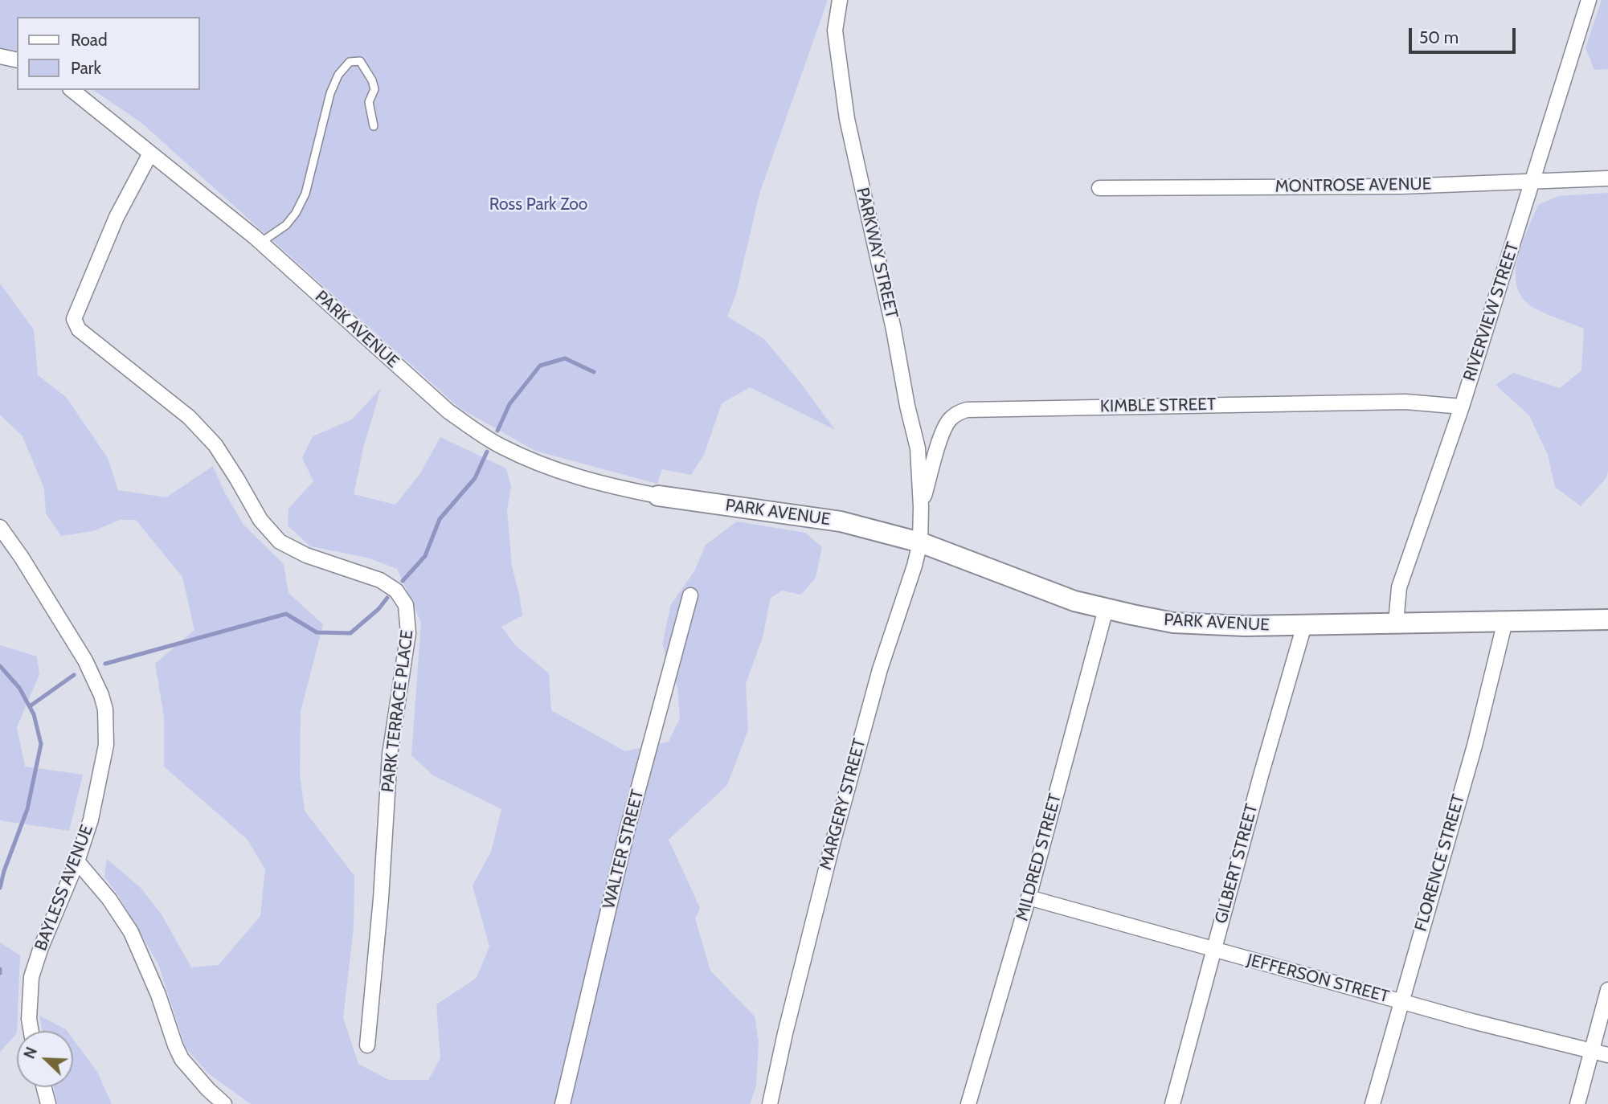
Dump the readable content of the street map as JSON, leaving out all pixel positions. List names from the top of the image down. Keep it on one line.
{"streets":{"street":["MONTROSE AVENUE","PARKWAY STREET","RIVERVIEW STREET","PARK AVENUE","KIMBLE STREET","PARK TERRACE PLACE","MARGERY STREET","WALTER STREET","MILDRED STREET","FLORENCE STREET","GILBERT STREET","BAYLESS AVENUE","JEFFERSON STREET"]},"crossings":[["MONTROSE AVENUE","RIVERVIEW STREET"],["PARKWAY STREET","KIMBLE STREET"],["PARKWAY STREET","MARGERY STREET"],["RIVERVIEW STREET","PARK AVENUE"],["RIVERVIEW STREET","KIMBLE STREET"],["PARK AVENUE","PARK TERRACE PLACE"],["PARK AVENUE","MARGERY STREET"],["PARK AVENUE","MILDRED STREET"],["PARK AVENUE","FLORENCE STREET"],["PARK AVENUE","GILBERT STREET"],["KIMBLE STREET","MARGERY STREET"],["MILDRED STREET","JEFFERSON STREET"],["FLORENCE STREET","JEFFERSON STREET"],["GILBERT STREET","JEFFERSON STREET"]],"parks":["Ross Park Zoo"],"legend":["Road","Park"],"scale_bar":"50 m","north":"top left"}
